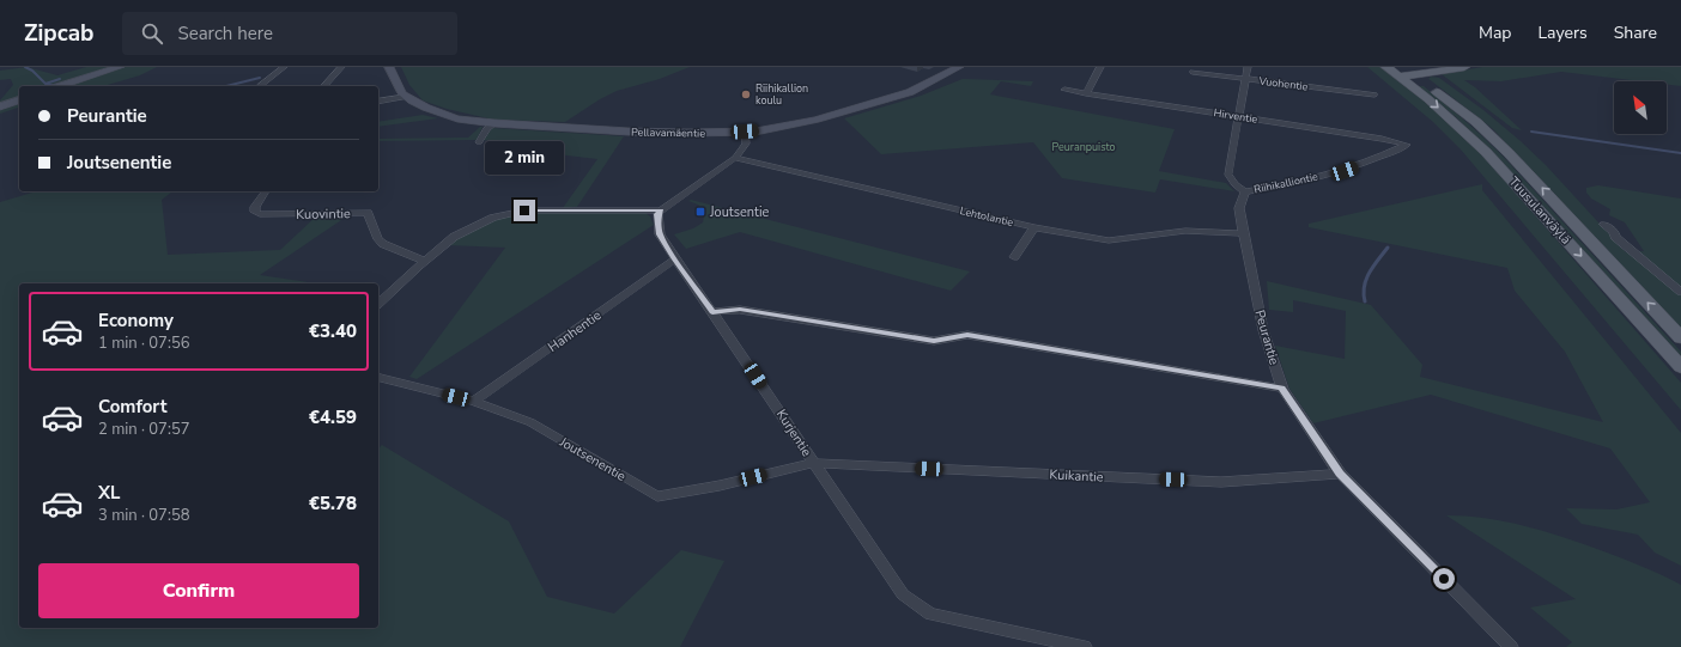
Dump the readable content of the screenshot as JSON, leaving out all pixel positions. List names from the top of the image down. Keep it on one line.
{"streets":{"main road":["Tuusulanväylä"],"street":["Vuohentie","Hirventie","Pellavamäentie","Riihikalliontie","Kuovintie","Lehtolantie","Hanhentie","Peurantie","Kurjentie","Joutsenentie","Kuikantie"]},"crossings":[["Hirventie","Riihikalliontie"],["Riihikalliontie","Peurantie"],["Lehtolantie","Peurantie"],["Hanhentie","Kurjentie"],["Hanhentie","Joutsenentie"],["Peurantie","Kuikantie"],["Kurjentie","Joutsenentie"],["Kurjentie","Kuikantie"],["Joutsenentie","Kuikantie"]],"parks":["Peuranpuisto"],"places":{"other":["Riihikallion koulu"],"transit":["Joutsentie"]},"north":"top left","page":{"header":"Zipcab","search":"Search here","nav":["Map","Layers","Share"],"banner":["Peurantie","Joutsenentie"],"bubble":"2 min","list":[{"name":"Economy","note":"1 min · 07:56","value":"€3.40"},{"name":"Comfort","note":"2 min · 07:57","value":"€4.59"},{"name":"XL","note":"3 min · 07:58","value":"€5.78"}],"buttons":"Confirm"}}
